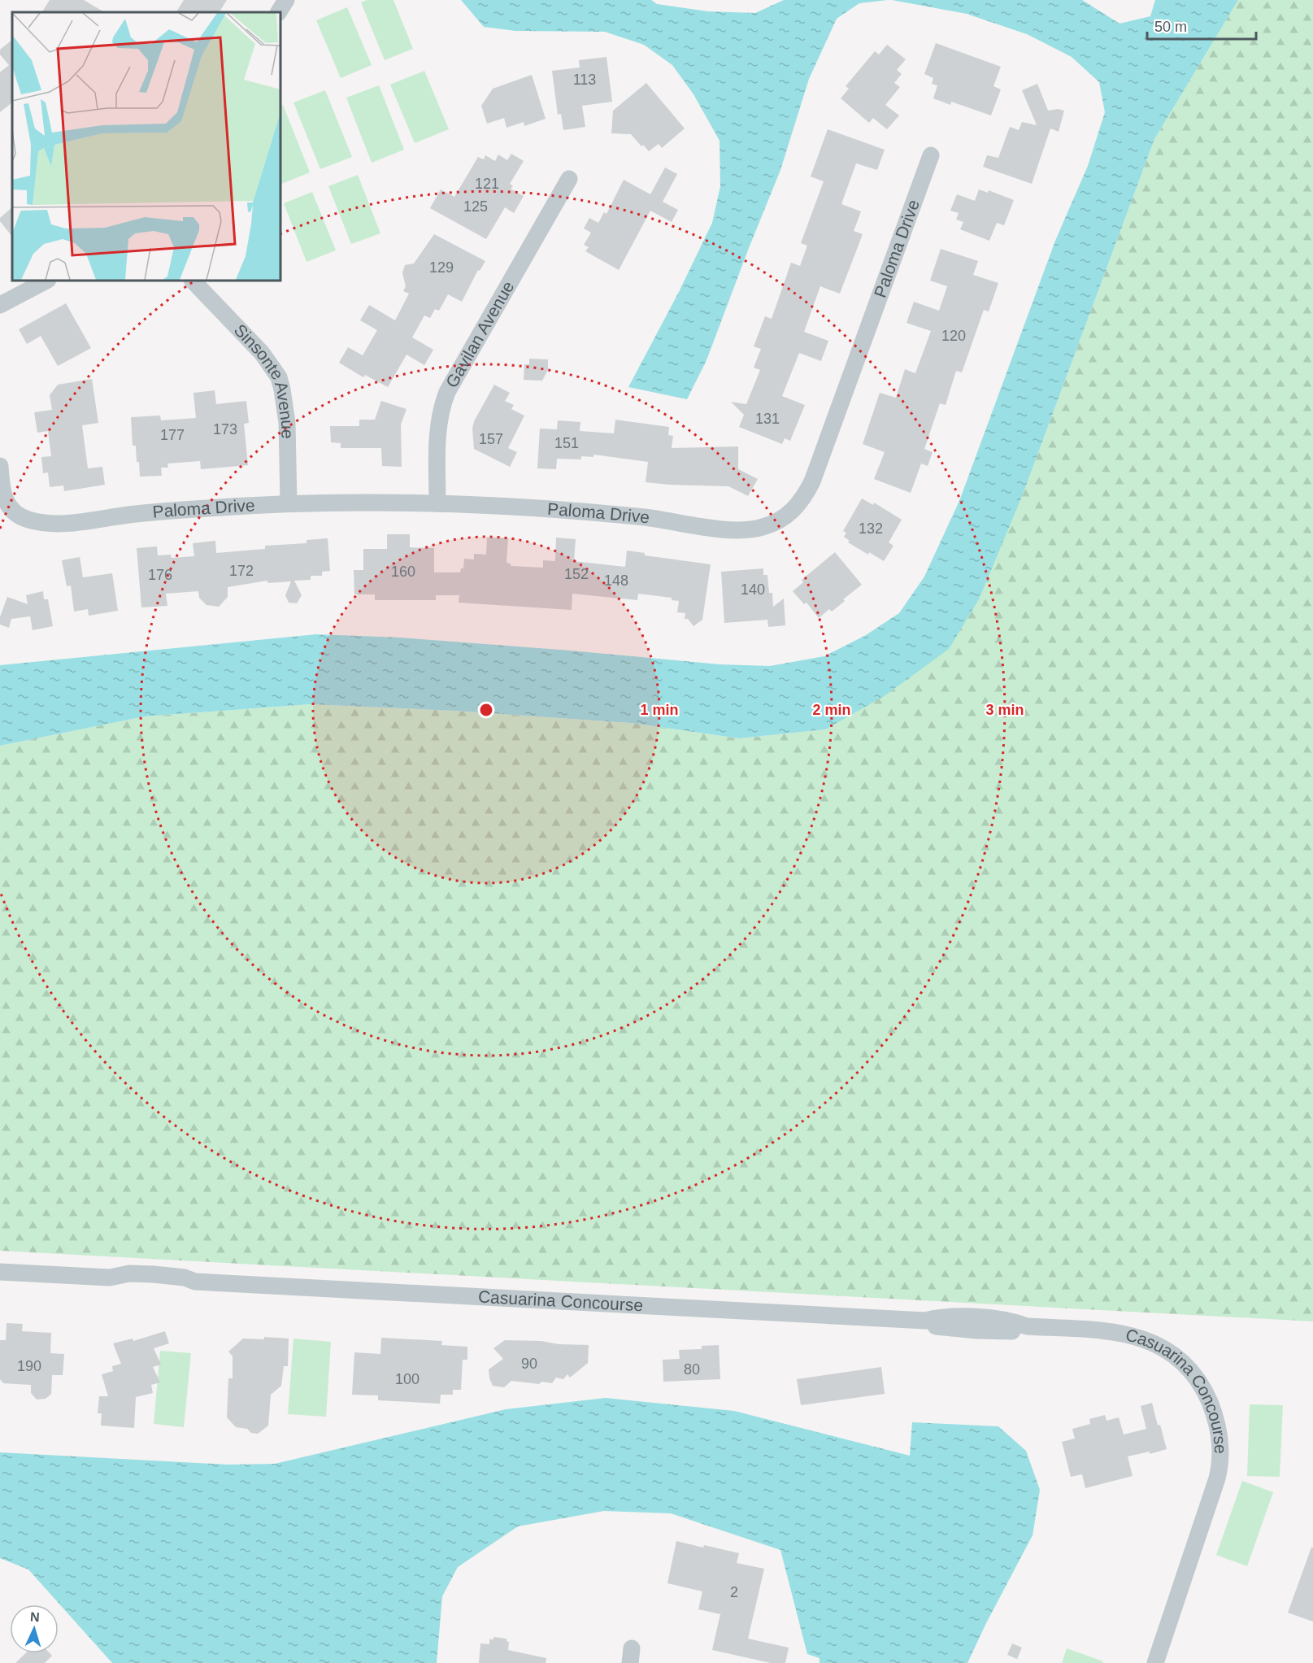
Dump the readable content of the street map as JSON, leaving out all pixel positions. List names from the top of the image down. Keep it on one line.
{"streets":{"street":["Paloma Drive","Gavilan Avenue","Sinsonte Avenue","Casuarina Concourse"]},"crossings":[["Paloma Drive","Gavilan Avenue"],["Paloma Drive","Sinsonte Avenue"]],"house_numbers":["113","121","125","129","120","131","173","177","157","151","132","172","160","152","176","148","140","90","190","80","100","2"],"scale_bar":"50 m","north":"top","rings":["1 min","2 min","3 min"]}
